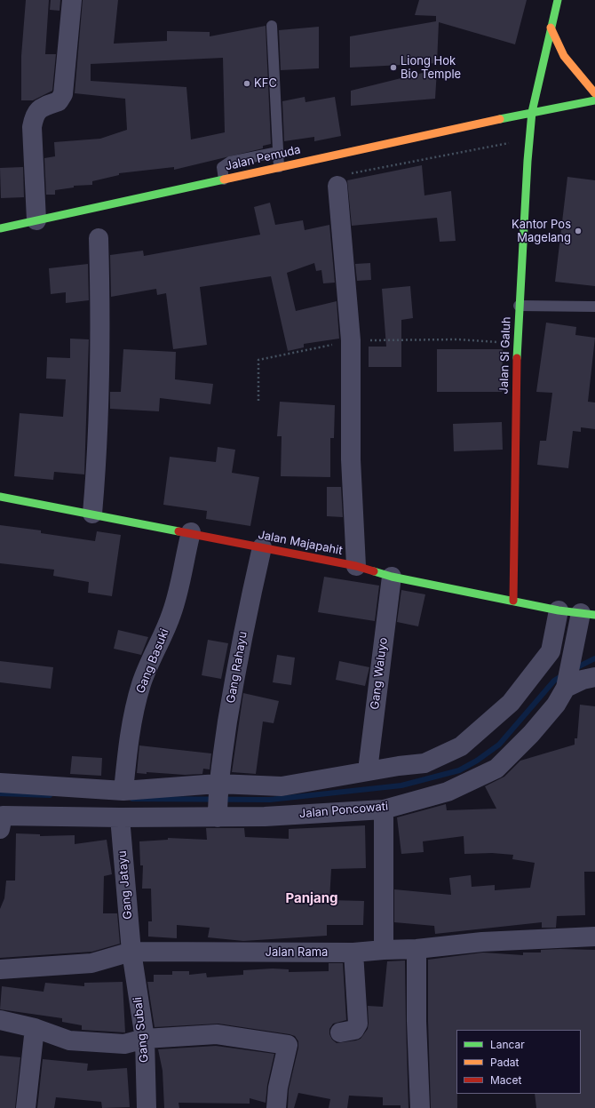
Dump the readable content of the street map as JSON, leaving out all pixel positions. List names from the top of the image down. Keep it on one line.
{"streets":{"street":["Jalan Pemuda","Jalan Si Galuh","Jalan Majapahit","Gang Basuki","Gang Rahayu","Gang Waluyo","Jalan Poncowati","Gang Jatayu","Jalan Rama","Gang Subali"]},"crossings":[["Jalan Pemuda","Jalan Si Galuh"],["Jalan Si Galuh","Jalan Majapahit"],["Jalan Majapahit","Gang Basuki"],["Jalan Majapahit","Gang Rahayu"],["Jalan Majapahit","Gang Waluyo"],["Gang Rahayu","Jalan Poncowati"],["Jalan Poncowati","Gang Jatayu"],["Gang Jatayu","Jalan Rama"],["Gang Jatayu","Gang Subali"],["Jalan Rama","Gang Subali"]],"districts":["Panjang"],"places":["Liong Hok Bio Temple","KFC","Kantor Pos Magelang"],"legend":["Lancar","Padat","Macet"]}
